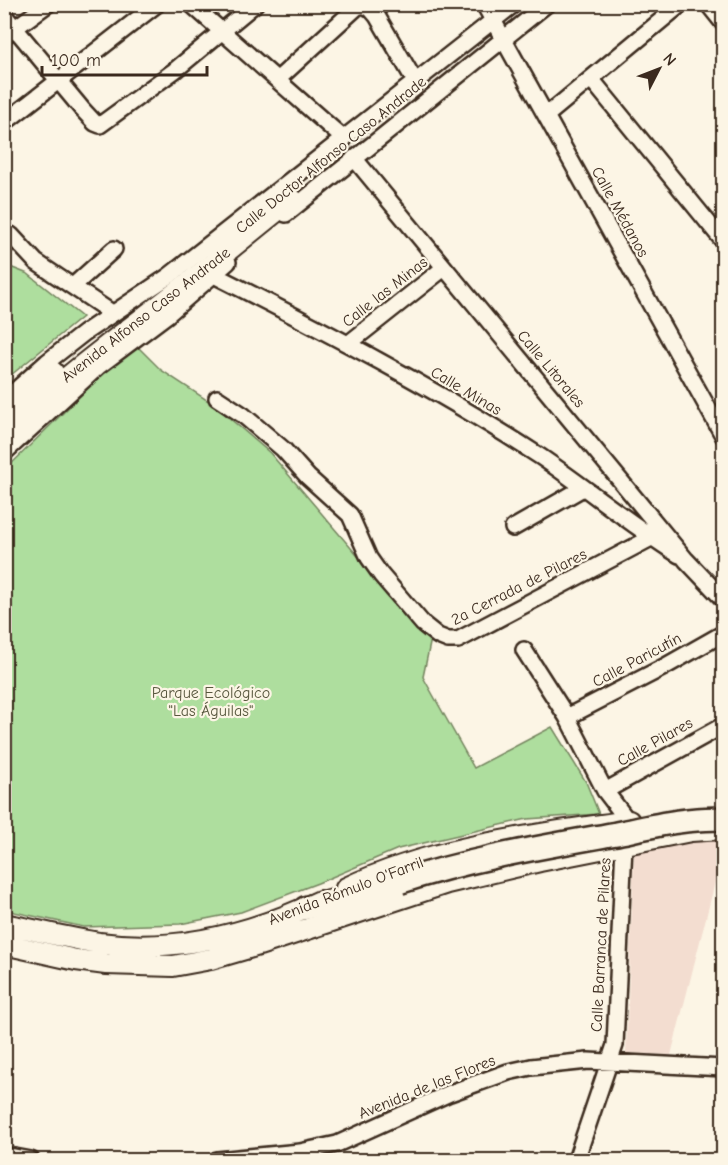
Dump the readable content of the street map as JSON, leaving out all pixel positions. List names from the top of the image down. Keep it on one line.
{"streets":{"main road":["Avenida Alfonso Caso Andrade","Avenida Rómulo O'Farril"],"street":["Calle Doctor Alfonso Caso Andrade","Calle Médanos","Calle las Minas","Calle Litorales","Calle Minas","2a Cerrada de Pilares","Calle Paricutín","Calle Pilares","Calle Barranca de Pilares","Avenida de las Flores"]},"crossings":[["Calle Doctor Alfonso Caso Andrade","Calle Médanos"],["Calle Doctor Alfonso Caso Andrade","Calle Litorales"],["Calle Doctor Alfonso Caso Andrade","Calle Minas"],["Calle las Minas","Calle Litorales"],["Calle las Minas","Calle Minas"],["Calle Litorales","Calle Minas"],["Calle Minas","2a Cerrada de Pilares"],["Avenida Rómulo O'Farril","Calle Barranca de Pilares"],["Calle Barranca de Pilares","Avenida de las Flores"]],"parks":["Parque Ecológico \"Las Águilas\""],"scale_bar":"100 m","north":"top right"}
